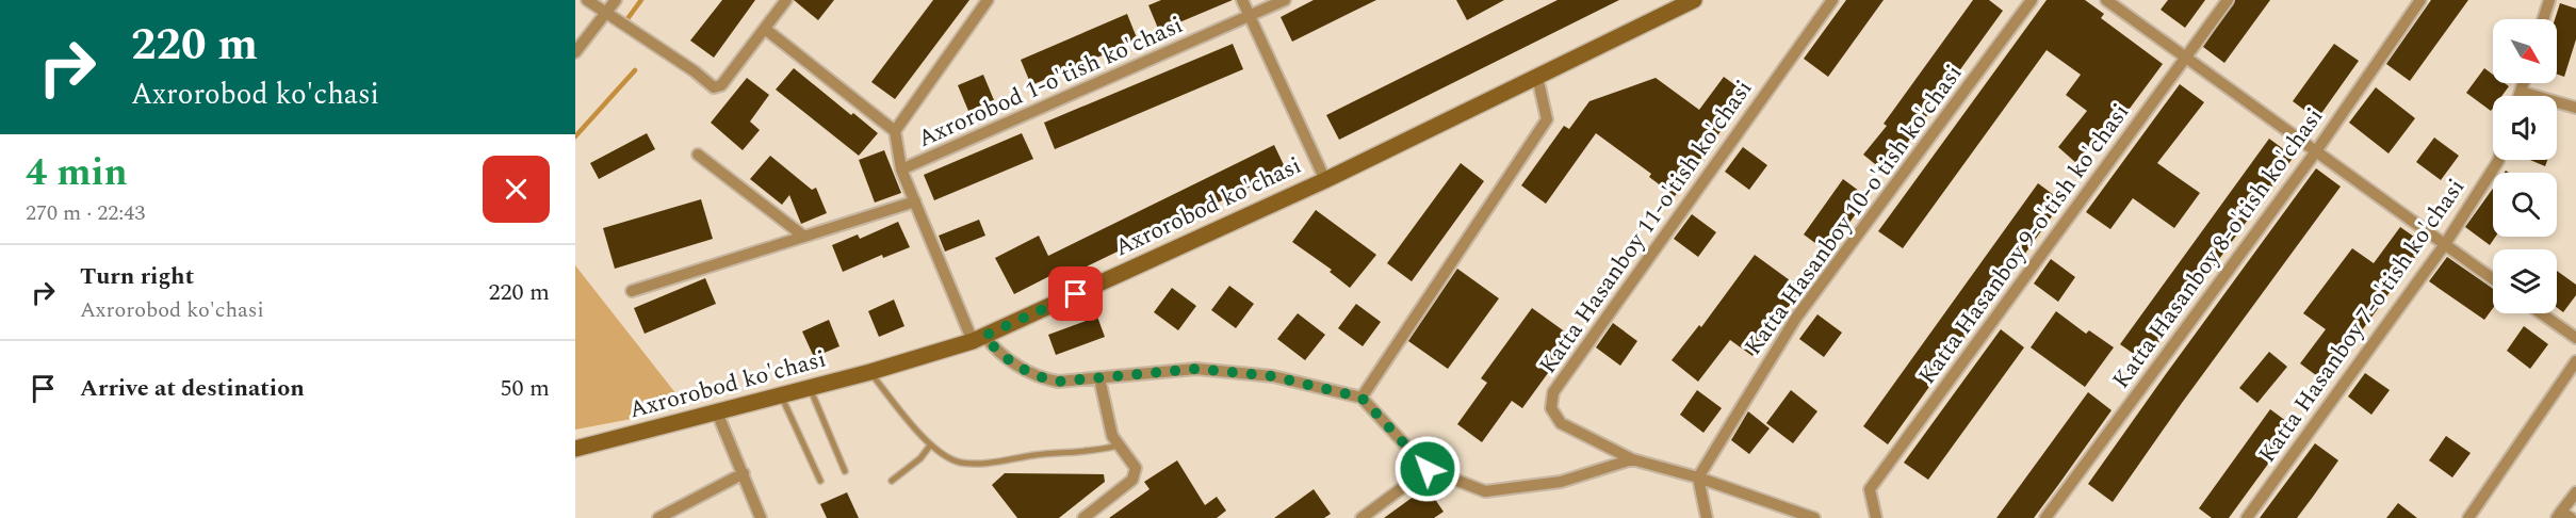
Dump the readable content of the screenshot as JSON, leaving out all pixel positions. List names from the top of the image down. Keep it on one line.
{"streets":{"street":["Axrorobod 1-o'tish ko'chasi","Axrorobod ko'chasi","Katta Hasanboy 10-o'tish ko'chasi","Katta Hasanboy 11-o'tish ko'chasi","Katta Hasanboy 9-o'tish ko'chasi","Katta Hasanboy 8-o'tish ko'chasi","Katta Hasanboy 7-o'tish ko'chasi"]},"crossings":[["Katta Hasanboy 10-o'tish ko'chasi","Katta Hasanboy 11-o'tish ko'chasi"]],"north":"bottom right","page":{"turn":["220 m","Axrorobod ko'chasi"],"heading":["4 min","270 m · 22:43"],"list":[{"name":"Turn right","note":"Axrorobod ko'chasi","value":"220 m"},{"name":"Arrive at destination","value":"50 m"}]}}
